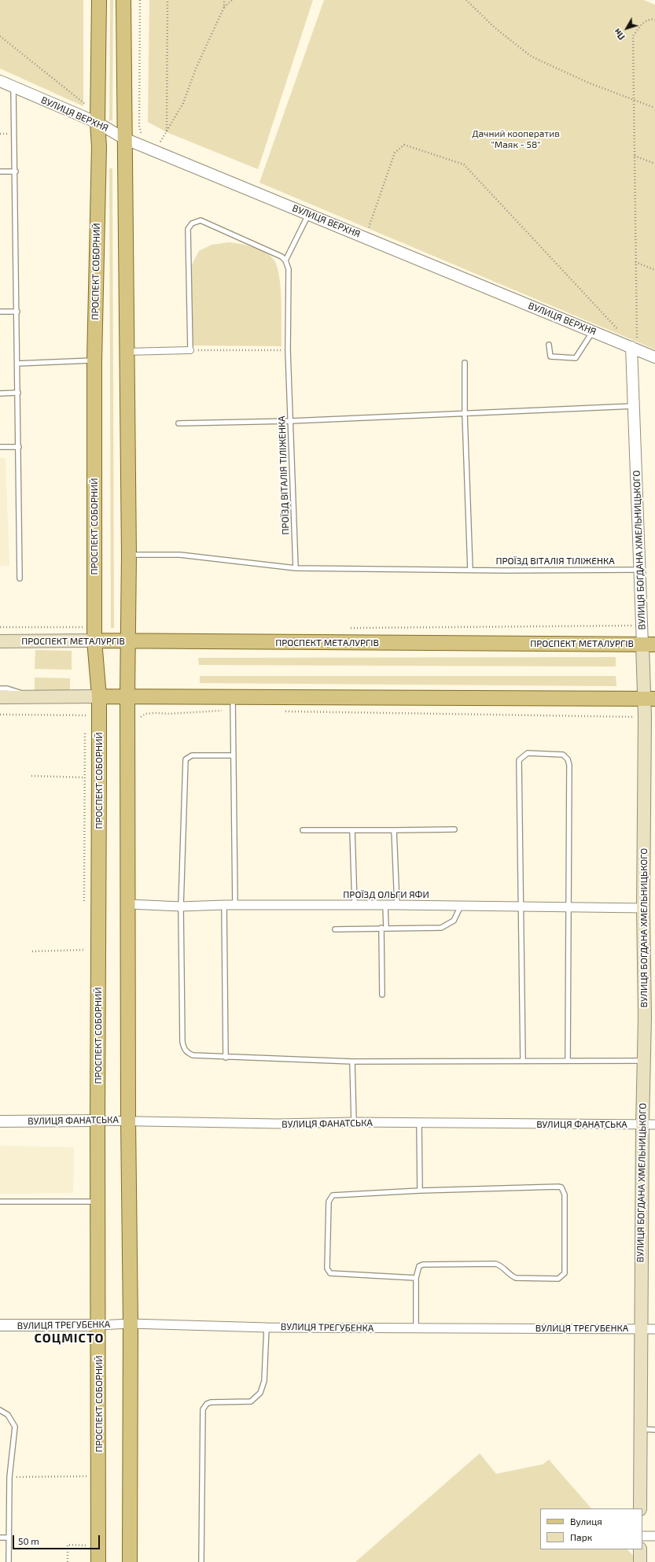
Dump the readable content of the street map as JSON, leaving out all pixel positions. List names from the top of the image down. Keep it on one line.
{"streets":{"main road":["ПРОСПЕКТ СОБОРНИЙ","ВУЛИЦЯ БОГДАНА ХМЕЛЬНИЦЬКОГО","ПРОСПЕКТ МЕТАЛУРГІВ"],"street":["ВУЛИЦЯ ВЕРХНЯ","ПРОЇЗД ОЛЬГИ ЯФИ","ВУЛИЦЯ ФАНАТСЬКА","ВУЛИЦЯ ТРЕГУБЕНКА"],"lane":["ПРОЇЗД ВІТАЛІЯ ТІЛІЖЕНКА"]},"crossings":[["ВУЛИЦЯ ВЕРХНЯ","ПРОСПЕКТ СОБОРНИЙ"],["ВУЛИЦЯ ВЕРХНЯ","ВУЛИЦЯ БОГДАНА ХМЕЛЬНИЦЬКОГО"],["ПРОСПЕКТ СОБОРНИЙ","ПРОСПЕКТ МЕТАЛУРГІВ"],["ПРОСПЕКТ СОБОРНИЙ","ВУЛИЦЯ ФАНАТСЬКА"],["ПРОСПЕКТ СОБОРНИЙ","ВУЛИЦЯ ТРЕГУБЕНКА"],["ПРОЇЗД ВІТАЛІЯ ТІЛІЖЕНКА","ВУЛИЦЯ БОГДАНА ХМЕЛЬНИЦЬКОГО"],["ВУЛИЦЯ БОГДАНА ХМЕЛЬНИЦЬКОГО","ПРОСПЕКТ МЕТАЛУРГІВ"],["ВУЛИЦЯ БОГДАНА ХМЕЛЬНИЦЬКОГО","ПРОЇЗД ОЛЬГИ ЯФИ"],["ВУЛИЦЯ БОГДАНА ХМЕЛЬНИЦЬКОГО","ВУЛИЦЯ ФАНАТСЬКА"],["ВУЛИЦЯ БОГДАНА ХМЕЛЬНИЦЬКОГО","ВУЛИЦЯ ТРЕГУБЕНКА"]],"districts":["СОЦМІСТО"],"parks":["Дачний кооператив \"Маяк - 58\""],"legend":["Вулиця","Парк"],"scale_bar":"50 m","north":"bottom left"}
